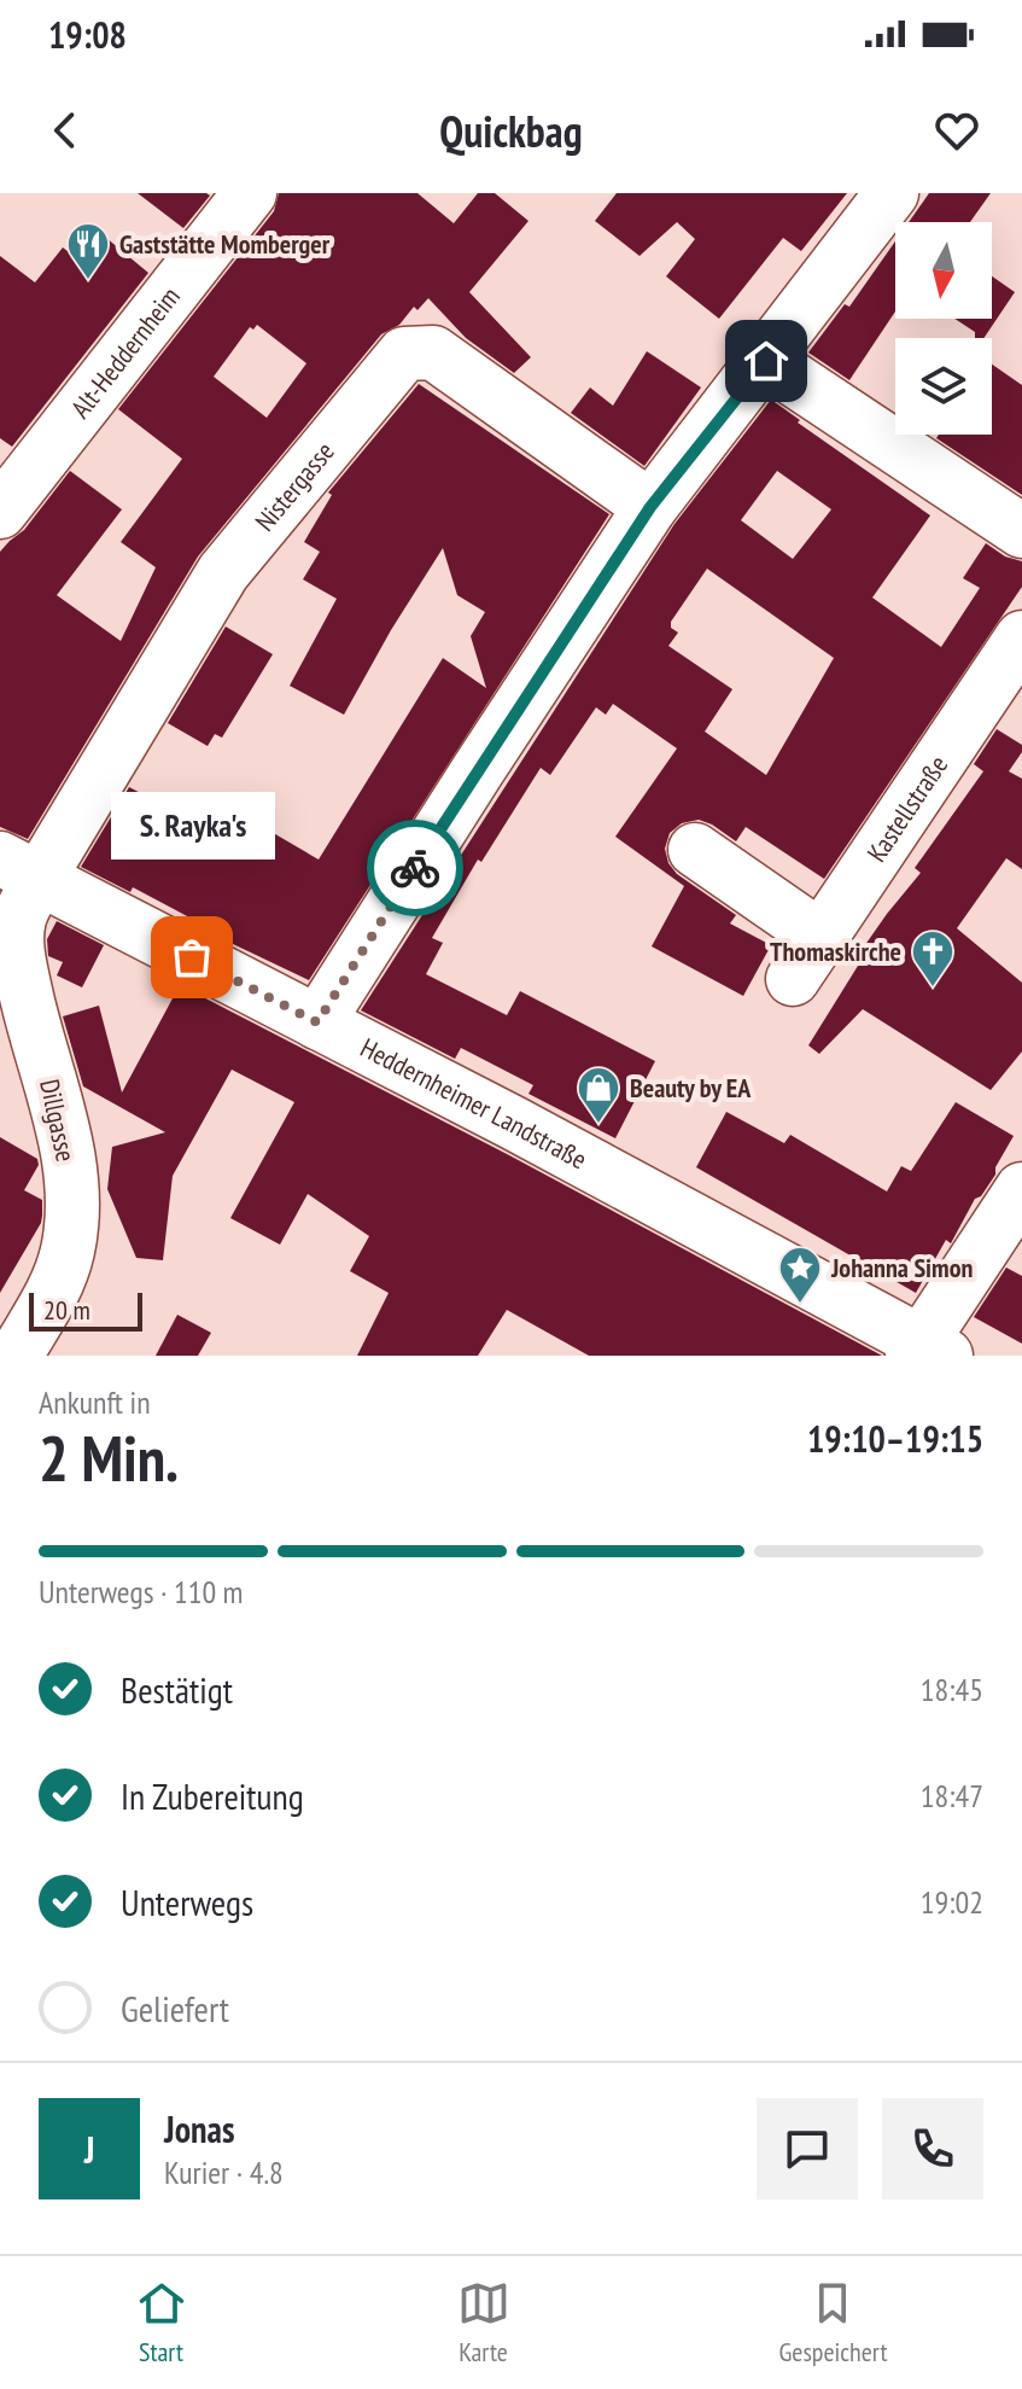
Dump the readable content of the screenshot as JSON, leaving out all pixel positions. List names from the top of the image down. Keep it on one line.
{"streets":{"street":["Alt-Heddernheim","Nistergasse","Kastellstraße","Heddernheimer Landstraße","Dillgasse"]},"crossings":[["Nistergasse","Heddernheimer Landstraße"],["Nistergasse","Dillgasse"],["Heddernheimer Landstraße","Dillgasse"]],"places":{"restaurant":["Gaststätte Momberger"],"other":["S. Rayka's"],"church":["Thomaskirche"],"shop":["Beauty by EA"],"place":["Johanna Simon"]},"scale_bar":"20 m","north":"bottom","page":{"status":"19:08","header":"Quickbag","bubble":"S. Rayka's","scale":"20 m","heading":["2 Min.","Ankunft in","19:10–19:15"],"panel":["Jonas","Kurier · 4.8"],"bar":"Unterwegs · 110 m","list":[["Bestätigt","18:45"],["In Zubereitung","18:47"],["Unterwegs","19:02"],"Geliefert"],"round":"J","tabs":["Start","Karte","Gespeichert"]}}
